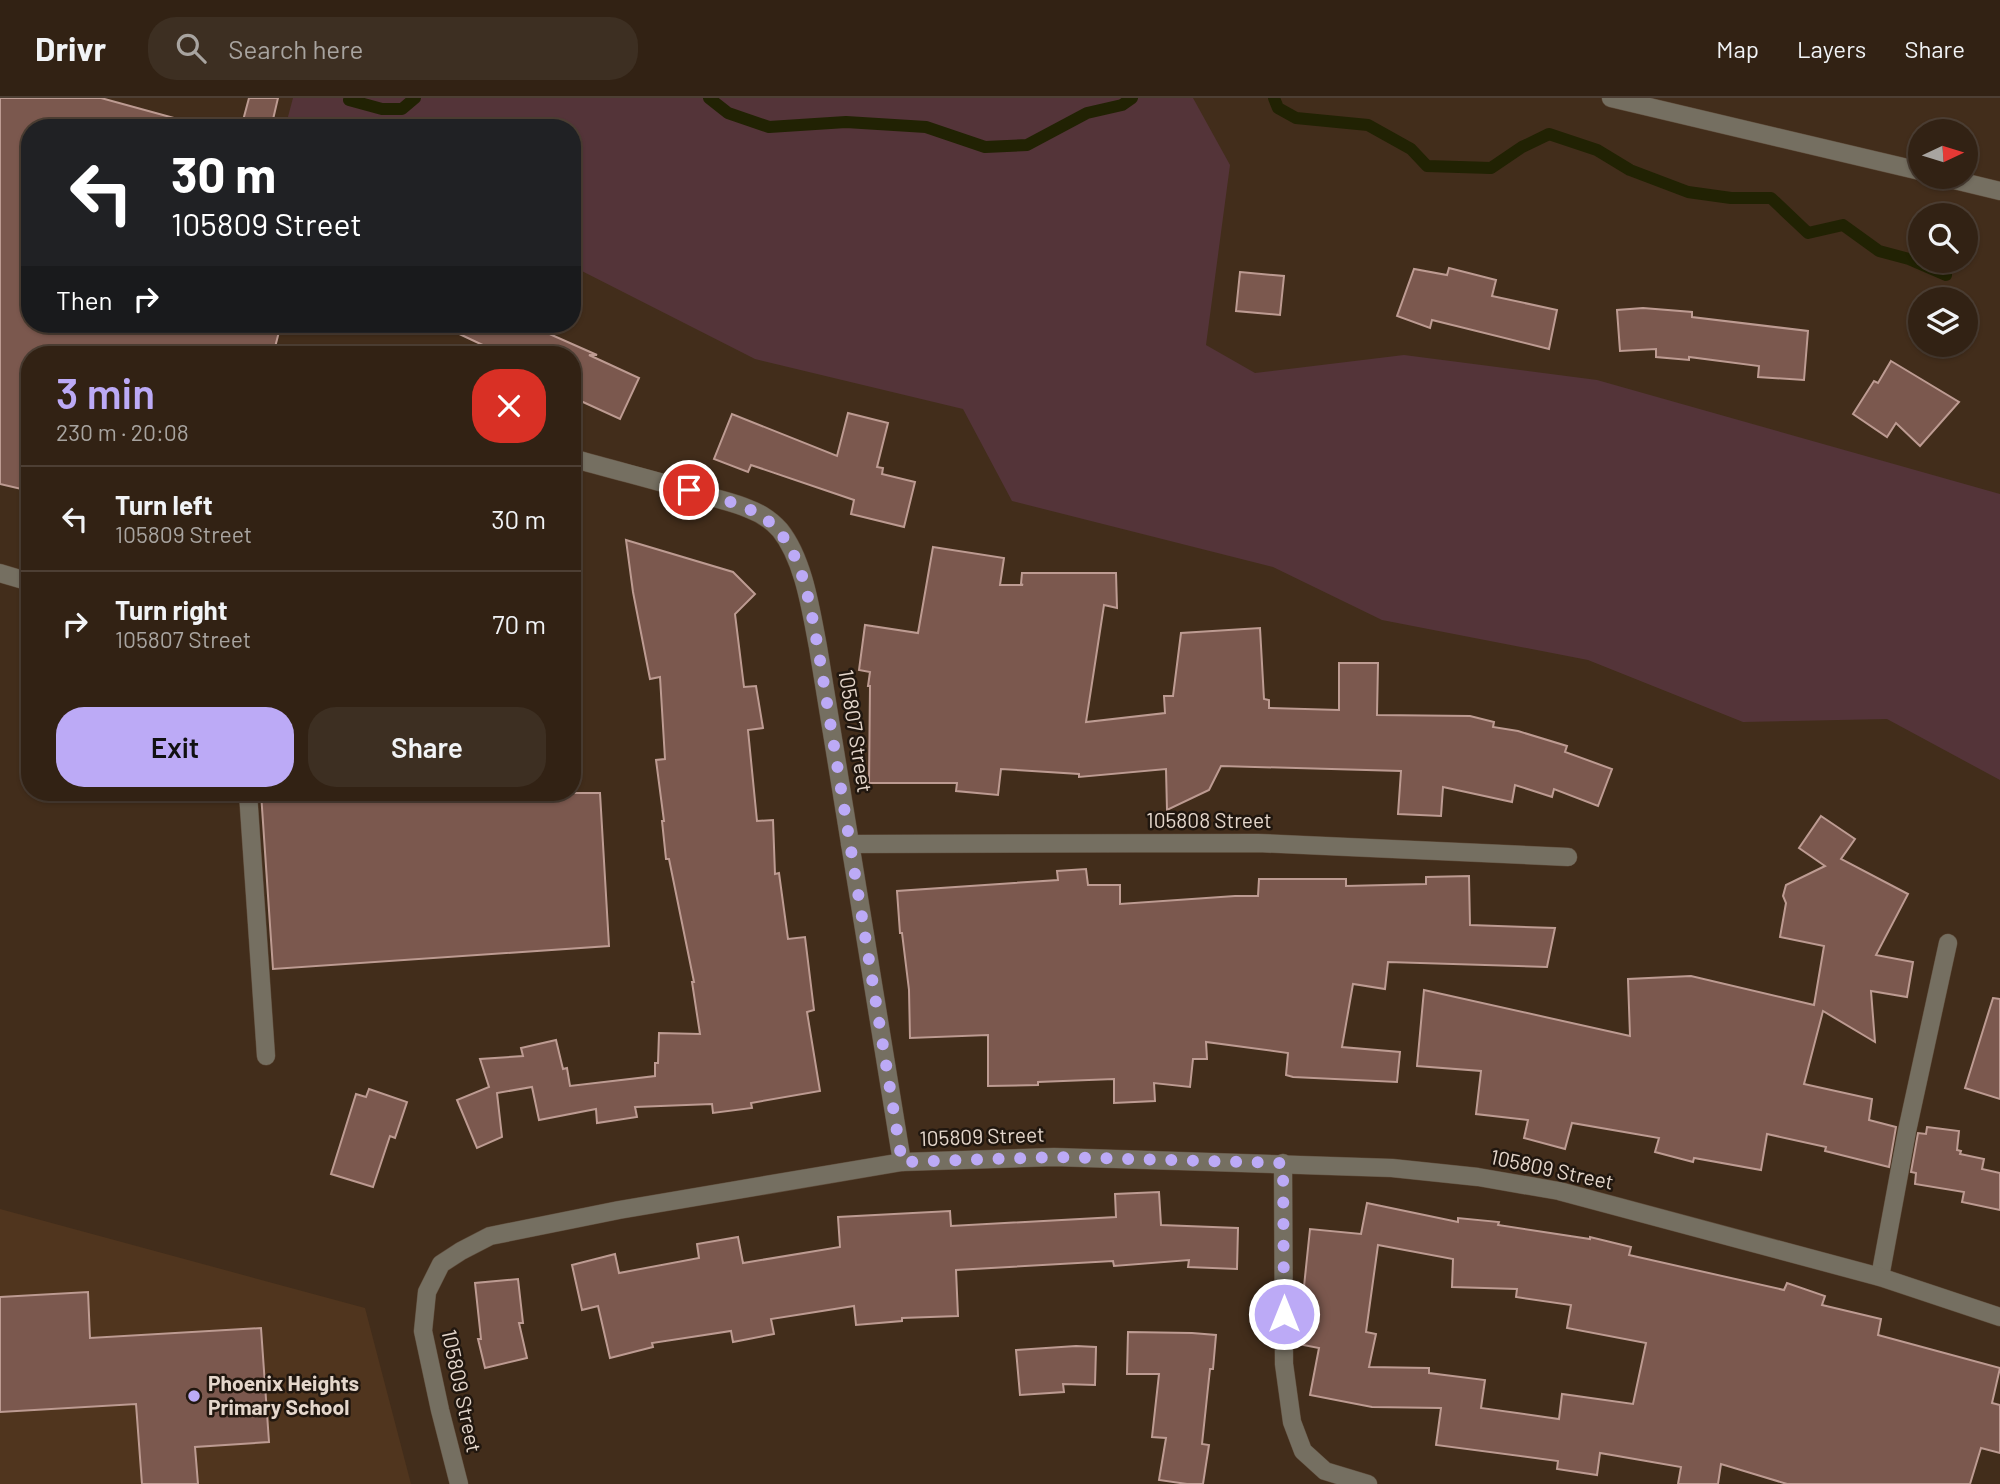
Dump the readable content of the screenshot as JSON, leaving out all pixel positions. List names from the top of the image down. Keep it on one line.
{"streets":{"street":["105807 Street","105808 Street","105809 Street"]},"crossings":[["105807 Street","105808 Street"],["105807 Street","105809 Street"]],"places":["Phoenix Heights Primary School"],"north":"right","page":{"header":"Drivr","search":"Search here","nav":["Map","Layers","Share"],"turn":["30 m","105809 Street"],"then":"Then","heading":["3 min","230 m · 20:08"],"list":[{"name":"Turn left","note":"105809 Street","value":"30 m"},{"name":"Turn right","note":"105807 Street","value":"70 m"}],"buttons":["Exit","Share"]}}
